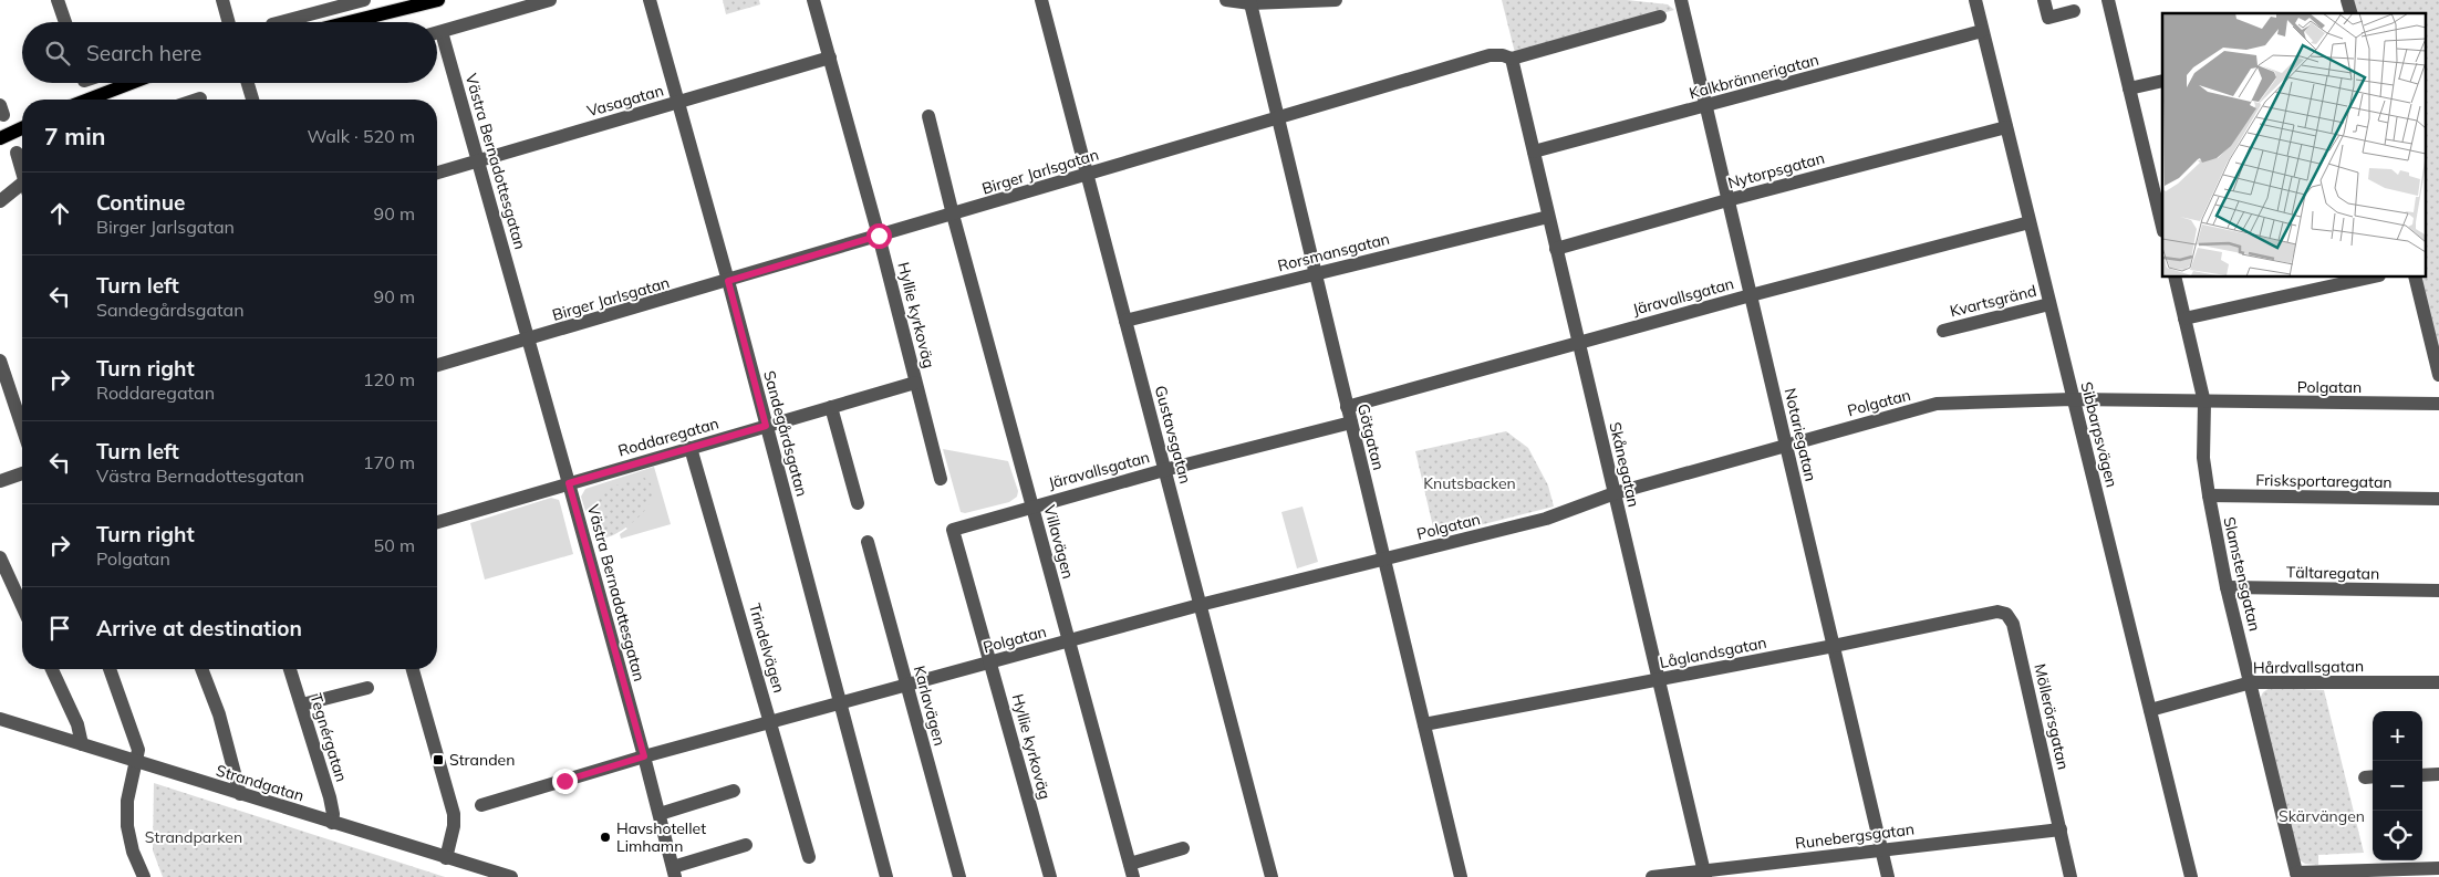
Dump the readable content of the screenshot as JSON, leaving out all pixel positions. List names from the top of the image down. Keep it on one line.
{"streets":{"street":["Kalkbrännerigatan","Vasagatan","Västra Bernadottesgatan","Nytorpsgatan","Birger Jarlsgatan","Rorsmansgatan","Järavallsgatan","Kvartsgränd","Hyllie kyrkoväg","Polgatan","Sandegårdsgatan","Gustavsgatan","Notariegatan","Sibbarpsvägen","Roddaregatan","Götgatan","Skånegatan","Frisksportaregatan","Villavägen","Tältaregatan","Slamstensgatan","Trindelvägen","Låglandsgatan","Hårdvallsgatan","Karlavägen","Möllerörsgatan","Tegnérgatan","Strandgatan","Runebergsgatan"]},"crossings":[["Kalkbrännerigatan","Notariegatan"],["Kalkbrännerigatan","Sibbarpsvägen"],["Kalkbrännerigatan","Skånegatan"],["Vasagatan","Västra Bernadottesgatan"],["Vasagatan","Hyllie kyrkoväg"],["Vasagatan","Sandegårdsgatan"],["Västra Bernadottesgatan","Birger Jarlsgatan"],["Västra Bernadottesgatan","Polgatan"],["Västra Bernadottesgatan","Roddaregatan"],["Nytorpsgatan","Notariegatan"],["Nytorpsgatan","Sibbarpsvägen"],["Nytorpsgatan","Skånegatan"],["Birger Jarlsgatan","Hyllie kyrkoväg"],["Birger Jarlsgatan","Sandegårdsgatan"],["Birger Jarlsgatan","Gustavsgatan"],["Birger Jarlsgatan","Götgatan"],["Birger Jarlsgatan","Skånegatan"],["Birger Jarlsgatan","Villavägen"],["Rorsmansgatan","Gustavsgatan"],["Rorsmansgatan","Götgatan"],["Rorsmansgatan","Skånegatan"],["Järavallsgatan","Hyllie kyrkoväg"],["Järavallsgatan","Gustavsgatan"],["Järavallsgatan","Notariegatan"],["Järavallsgatan","Sibbarpsvägen"],["Järavallsgatan","Götgatan"],["Järavallsgatan","Skånegatan"],["Järavallsgatan","Villavägen"],["Kvartsgränd","Sibbarpsvägen"],["Hyllie kyrkoväg","Polgatan"],["Hyllie kyrkoväg","Roddaregatan"],["Polgatan","Sandegårdsgatan"],["Polgatan","Gustavsgatan"],["Polgatan","Notariegatan"],["Polgatan","Sibbarpsvägen"],["Polgatan","Götgatan"],["Polgatan","Skånegatan"],["Polgatan","Villavägen"],["Polgatan","Slamstensgatan"],["Polgatan","Trindelvägen"],["Polgatan","Karlavägen"],["Sandegårdsgatan","Roddaregatan"],["Notariegatan","Låglandsgatan"],["Notariegatan","Runebergsgatan"],["Sibbarpsvägen","Hårdvallsgatan"],["Roddaregatan","Trindelvägen"],["Götgatan","Låglandsgatan"],["Skånegatan","Låglandsgatan"],["Skånegatan","Runebergsgatan"],["Frisksportaregatan","Slamstensgatan"],["Tältaregatan","Slamstensgatan"],["Slamstensgatan","Hårdvallsgatan"],["Låglandsgatan","Möllerörsgatan"],["Möllerörsgatan","Runebergsgatan"],["Tegnérgatan","Strandgatan"]],"parks":["Knutsbacken","Skärvängen","Strandparken"],"places":{"transit":["Stranden"],"other":["Havshotellet Limhamn"]},"page":{"search":"Search here","heading":["7 min","Walk · 520 m"],"list":[["Continue","Birger Jarlsgatan","90 m"],["Turn left","Sandegårdsgatan","90 m"],["Turn right","Roddaregatan","120 m"],["Turn left","Västra Bernadottesgatan","170 m"],["Turn right","Polgatan","50 m"],"Arrive at destination"],"map_buttons":["+","−"]}}
